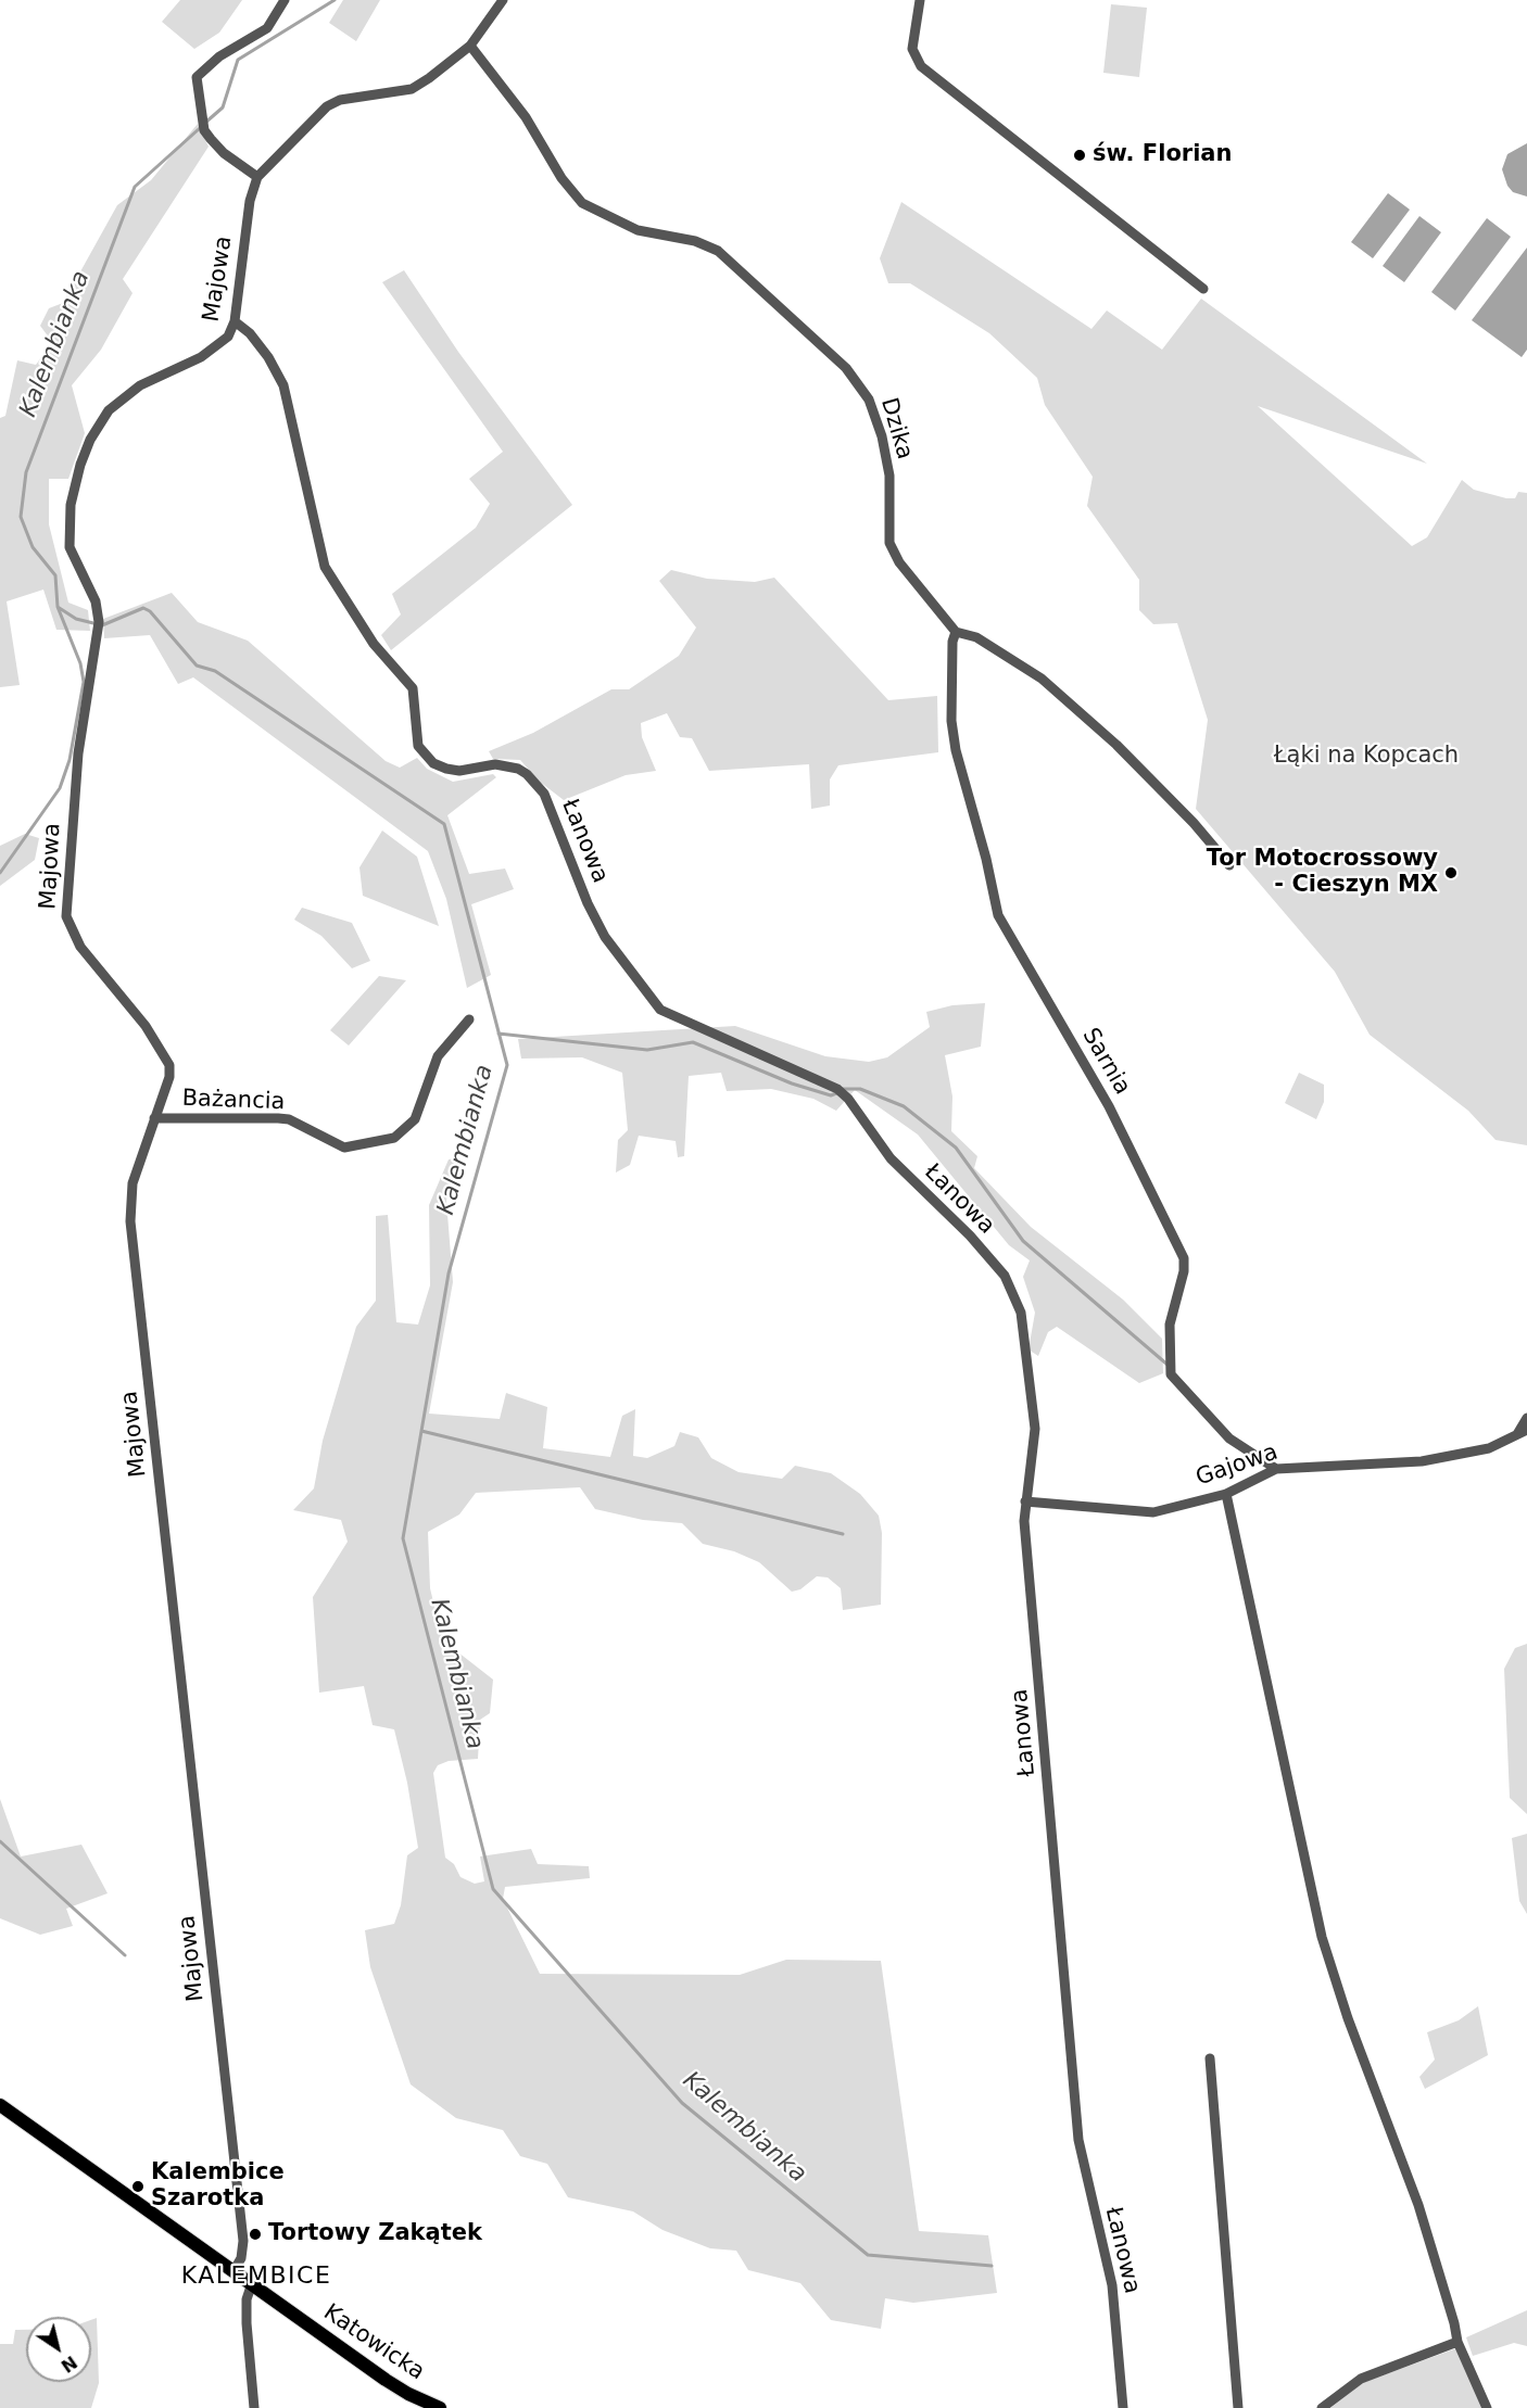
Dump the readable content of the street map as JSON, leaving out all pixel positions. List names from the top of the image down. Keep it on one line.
{"streets":{"main road":["Katowicka"],"street":["Majowa","Dzika","Łanowa","Sarnia","Bażancia","Gajowa"]},"crossings":[["Majowa","Dzika"],["Majowa","Łanowa"],["Majowa","Bażancia"],["Majowa","Katowicka"],["Dzika","Sarnia"],["Łanowa","Gajowa"],["Sarnia","Gajowa"]],"districts":["KALEMBICE"],"water":["Kalembianka"],"parks":["Łąki na Kopcach"],"places":["św. Florian","Tor Motocrossowy - Cieszyn MX","Kalembice Szarotka","Tortowy Zakątek"],"north":"bottom right"}
